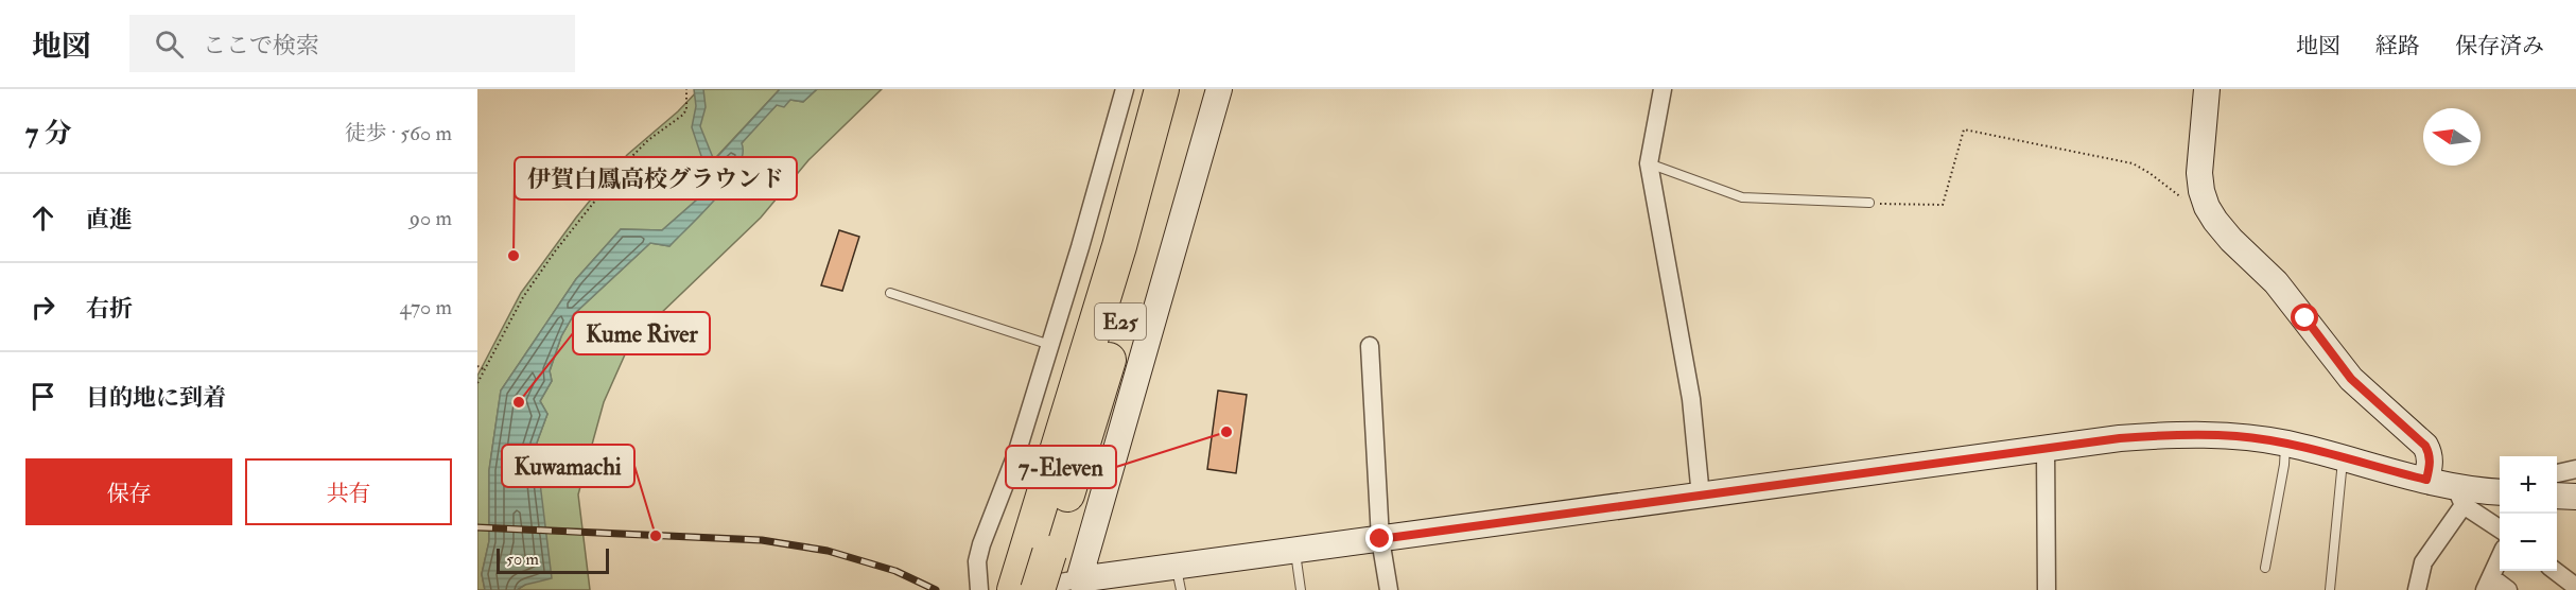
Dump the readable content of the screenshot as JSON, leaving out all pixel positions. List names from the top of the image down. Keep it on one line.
{"streets":{"highway":["E25"]},"places":["伊賀白鳳高校グラウンド","Kume River","7-Eleven","Kuwamachi"],"scale_bar":"50 m","north":"left","page":{"header":"地図","search":"ここで検索","nav":["地図","経路","保存済み"],"heading":["7 分","徒歩 · 560 m"],"list":[["直進","90 m"],["右折","470 m"],"目的地に到着"],"buttons":["保存","共有"],"map_buttons":["+","−"],"scale":"50 m"}}
